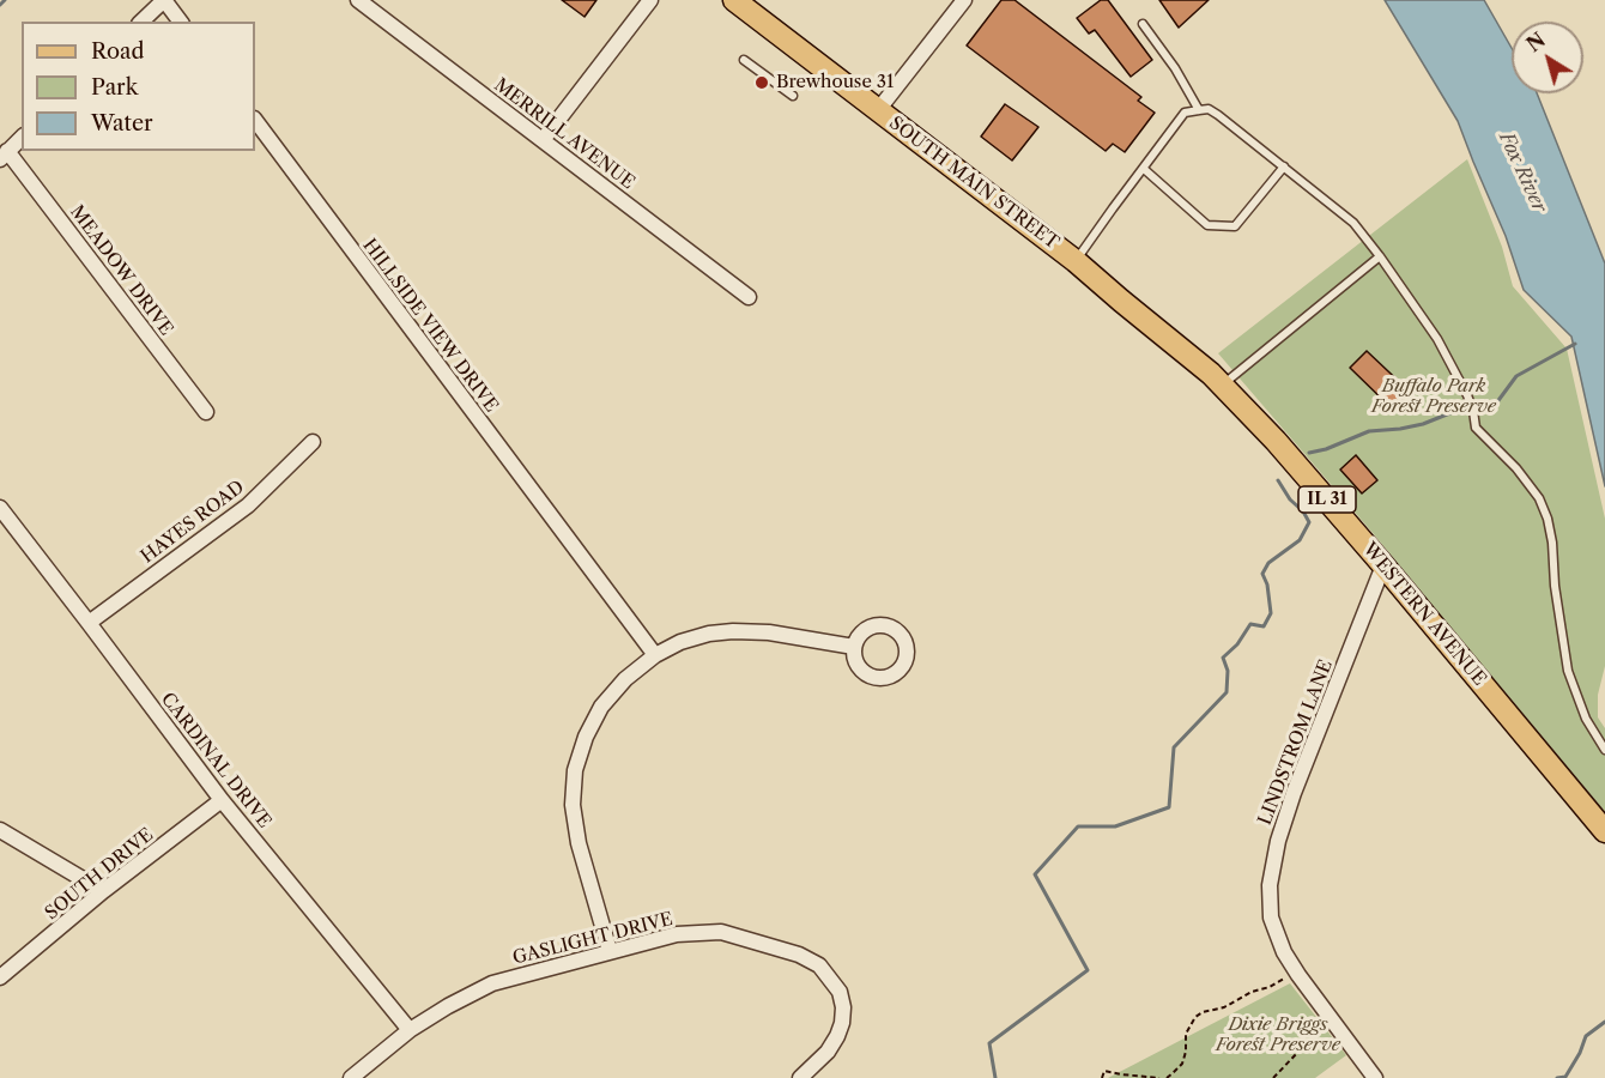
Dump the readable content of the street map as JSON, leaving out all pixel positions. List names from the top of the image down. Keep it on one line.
{"streets":{"main road":["SOUTH MAIN STREET","IL 31","WESTERN AVENUE"],"street":["MERRILL AVENUE","MEADOW DRIVE","HILLSIDE VIEW DRIVE","HAYES ROAD","LINDSTROM LANE","CARDINAL DRIVE","SOUTH DRIVE","GASLIGHT DRIVE"]},"crossings":[["SOUTH MAIN STREET","WESTERN AVENUE"],["HAYES ROAD","CARDINAL DRIVE"],["WESTERN AVENUE","LINDSTROM LANE"],["CARDINAL DRIVE","SOUTH DRIVE"],["CARDINAL DRIVE","GASLIGHT DRIVE"]],"water":["Fox River"],"parks":["Buffalo Park Forest Preserve","Dixie Briggs Forest Preserve"],"places":["Brewhouse 31"],"legend":["Road","Park","Water"],"north":"top left"}
